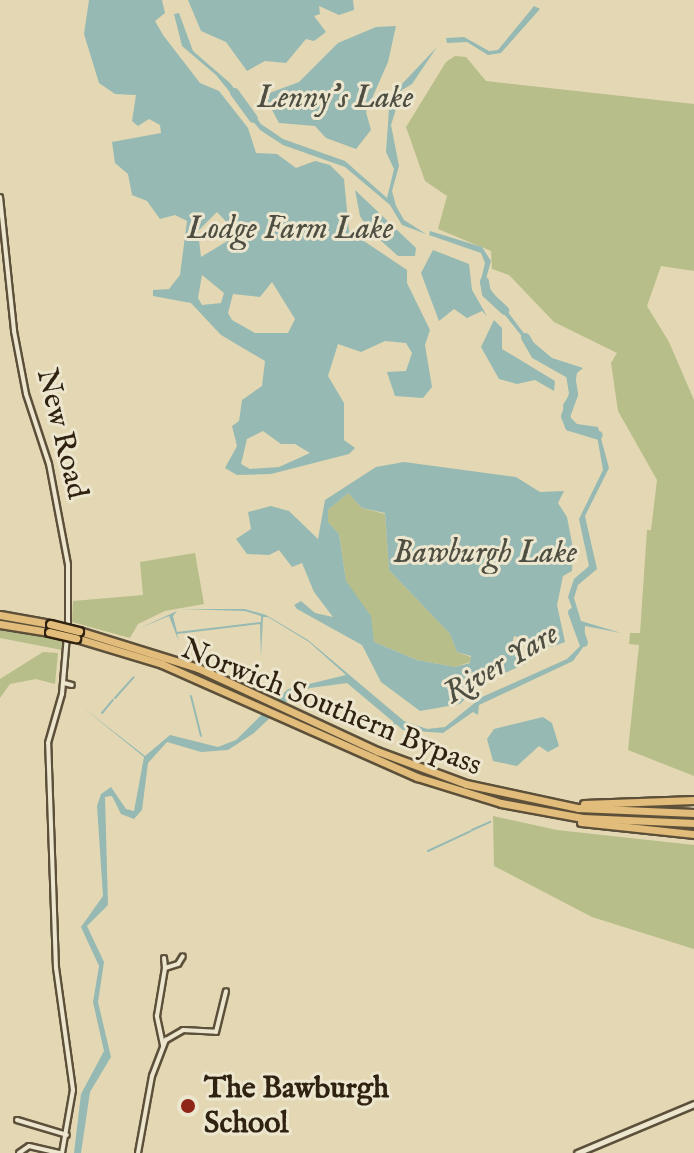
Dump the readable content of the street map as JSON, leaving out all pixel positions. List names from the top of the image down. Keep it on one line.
{"streets":{"highway":["Norwich Southern Bypass"],"street":["New Road"]},"water":["Lenny's Lake","Lodge Farm Lake","Bawburgh Lake","River Yare"],"places":["The Bawburgh School"]}
